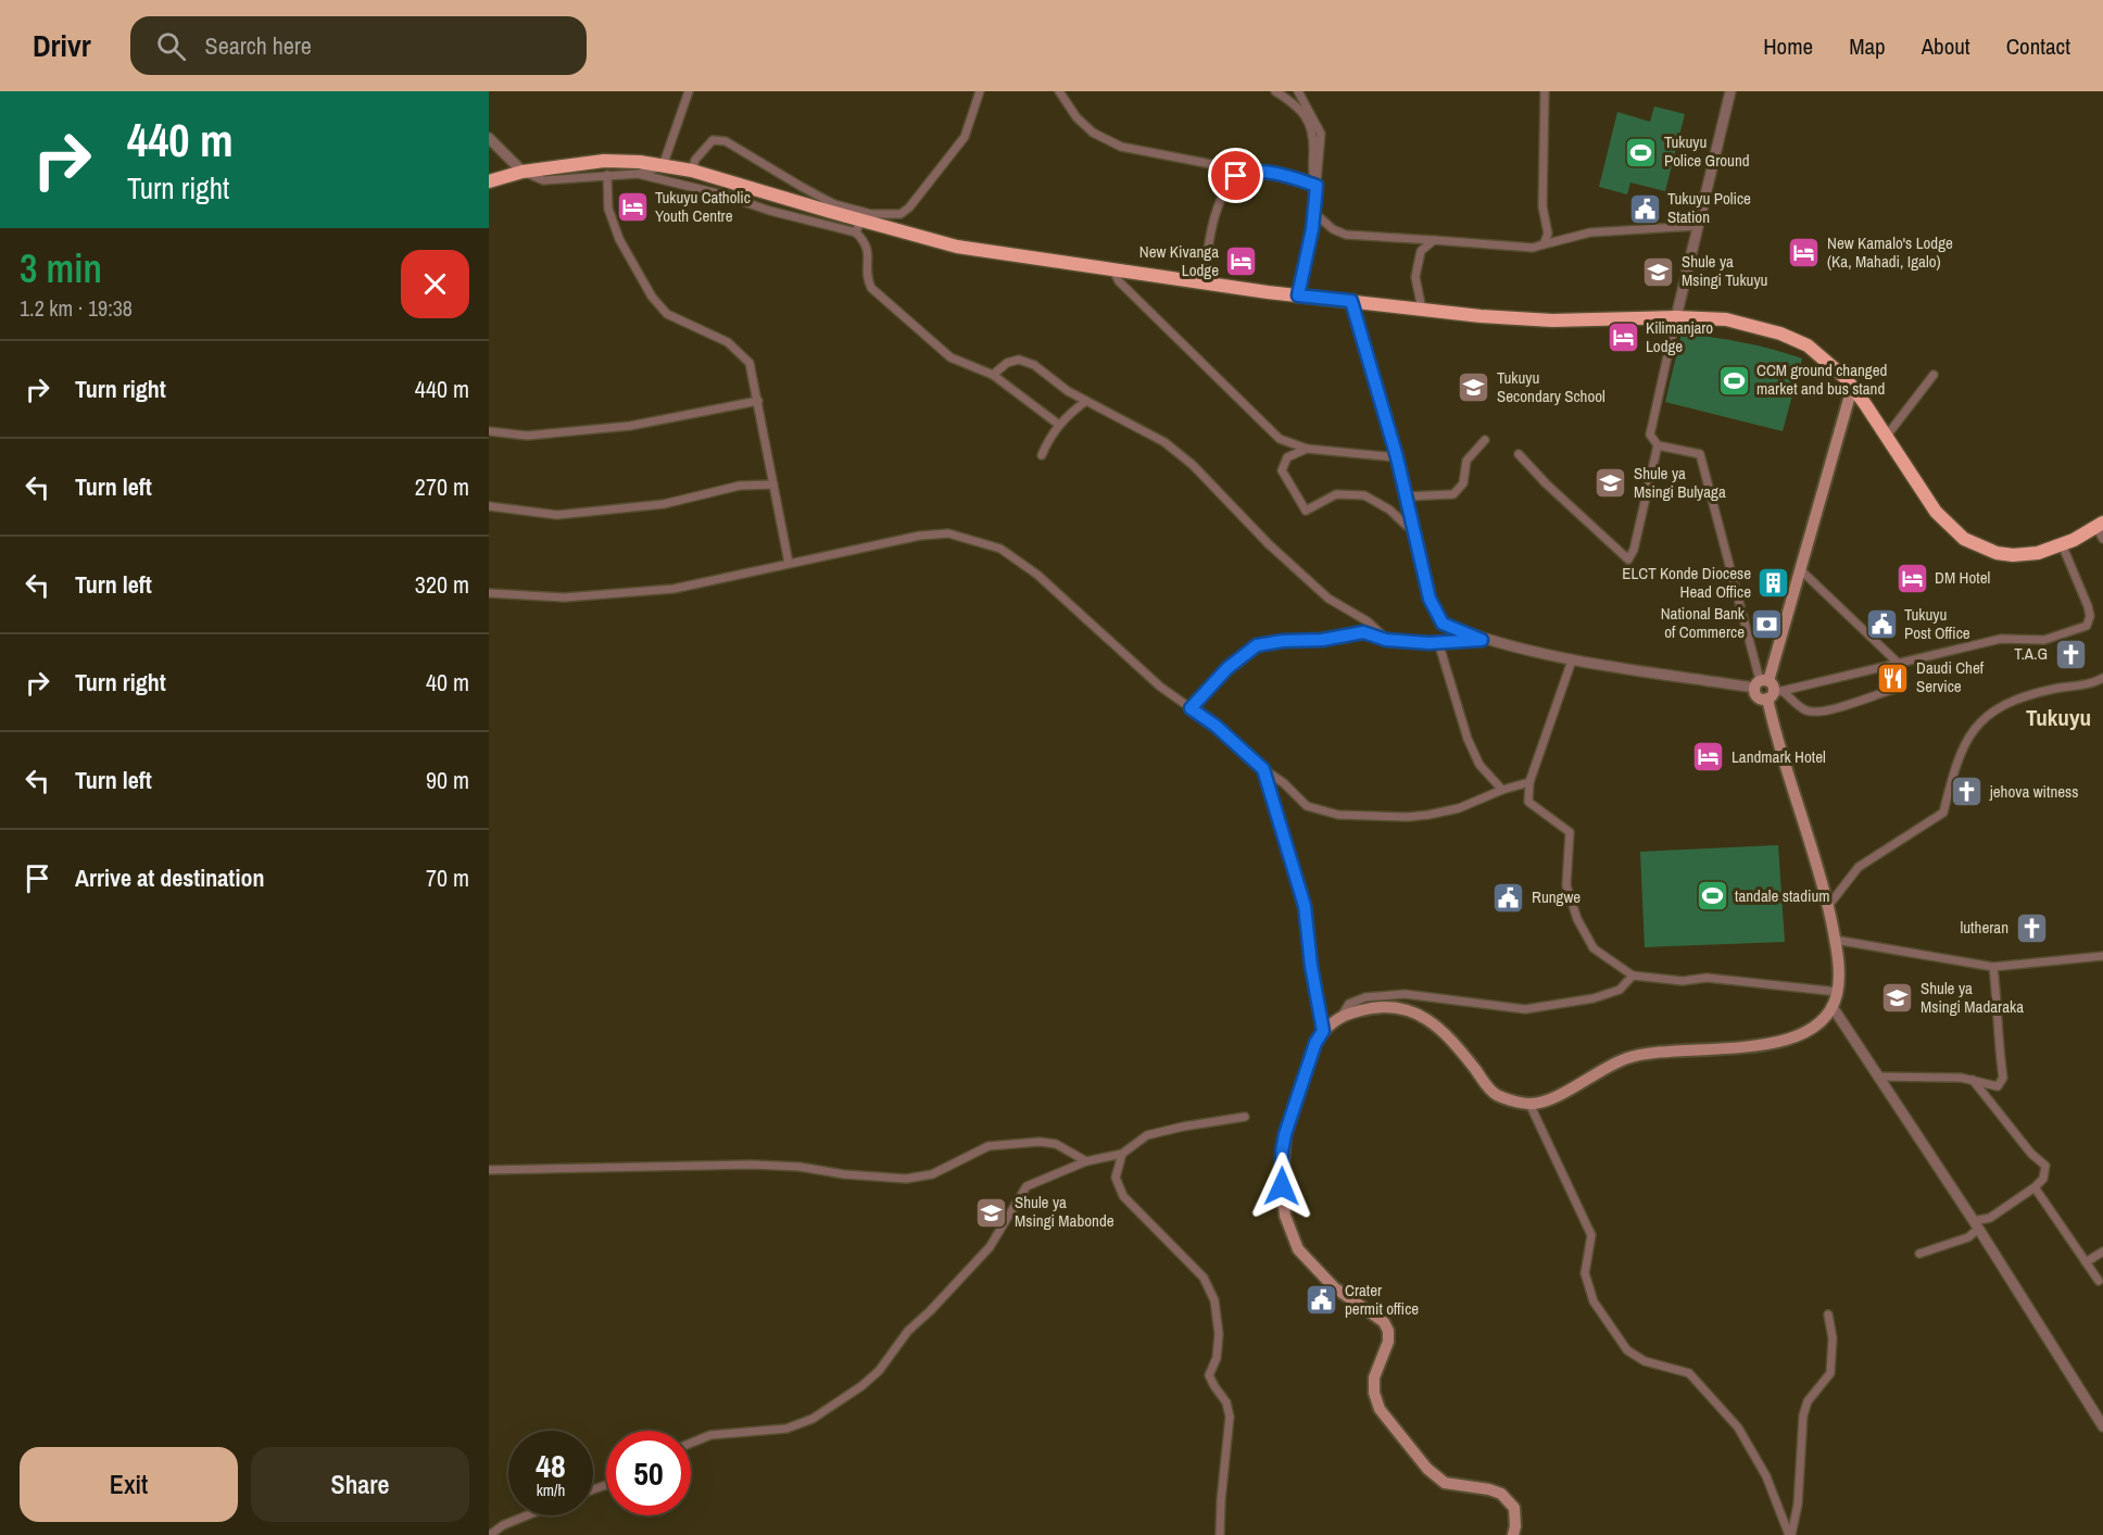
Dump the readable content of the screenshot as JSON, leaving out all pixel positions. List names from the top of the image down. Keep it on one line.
{"districts":["Tukuyu"],"places":{"sports":["Tukuyu Police Ground","CCM ground changed market and bus stand","tandale stadium"],"hotel":["Tukuyu Catholic Youth Centre","New Kamalo's Lodge (Ka, Mahadi, Igalo)","New Kivanga Lodge","Kilimanjaro Lodge","DM Hotel","Landmark Hotel"],"public building":["Tukuyu Police Station","Tukuyu Post Office","Rungwe","Crater permit office"],"school or university":["Shule ya Msingi Tukuyu","Tukuyu Secondary School","Shule ya Msingi Bulyaga","Shule ya Msingi Madaraka","Shule ya Msingi Mabonde"],"building":["ELCT Konde Diocese Head Office"],"bank":["National Bank of Commerce"],"church":["T.A.G","jehova witness","lutheran"],"restaurant":["Daudi Chef Service"]},"page":{"header":"Drivr","search":"Search here","nav":["Home","Map","About","Contact"],"turn":["440 m","Turn right"],"heading":["3 min","1.2 km · 19:38"],"list":[{"name":"Turn right","value":"440 m"},{"name":"Turn left","value":"270 m"},{"name":"Turn left","value":"320 m"},{"name":"Turn right","value":"40 m"},{"name":"Turn left","value":"90 m"},{"name":"Arrive at destination","value":"70 m"}],"speed":"48 km/h","limit":"50","buttons":["Exit","Share"]}}
